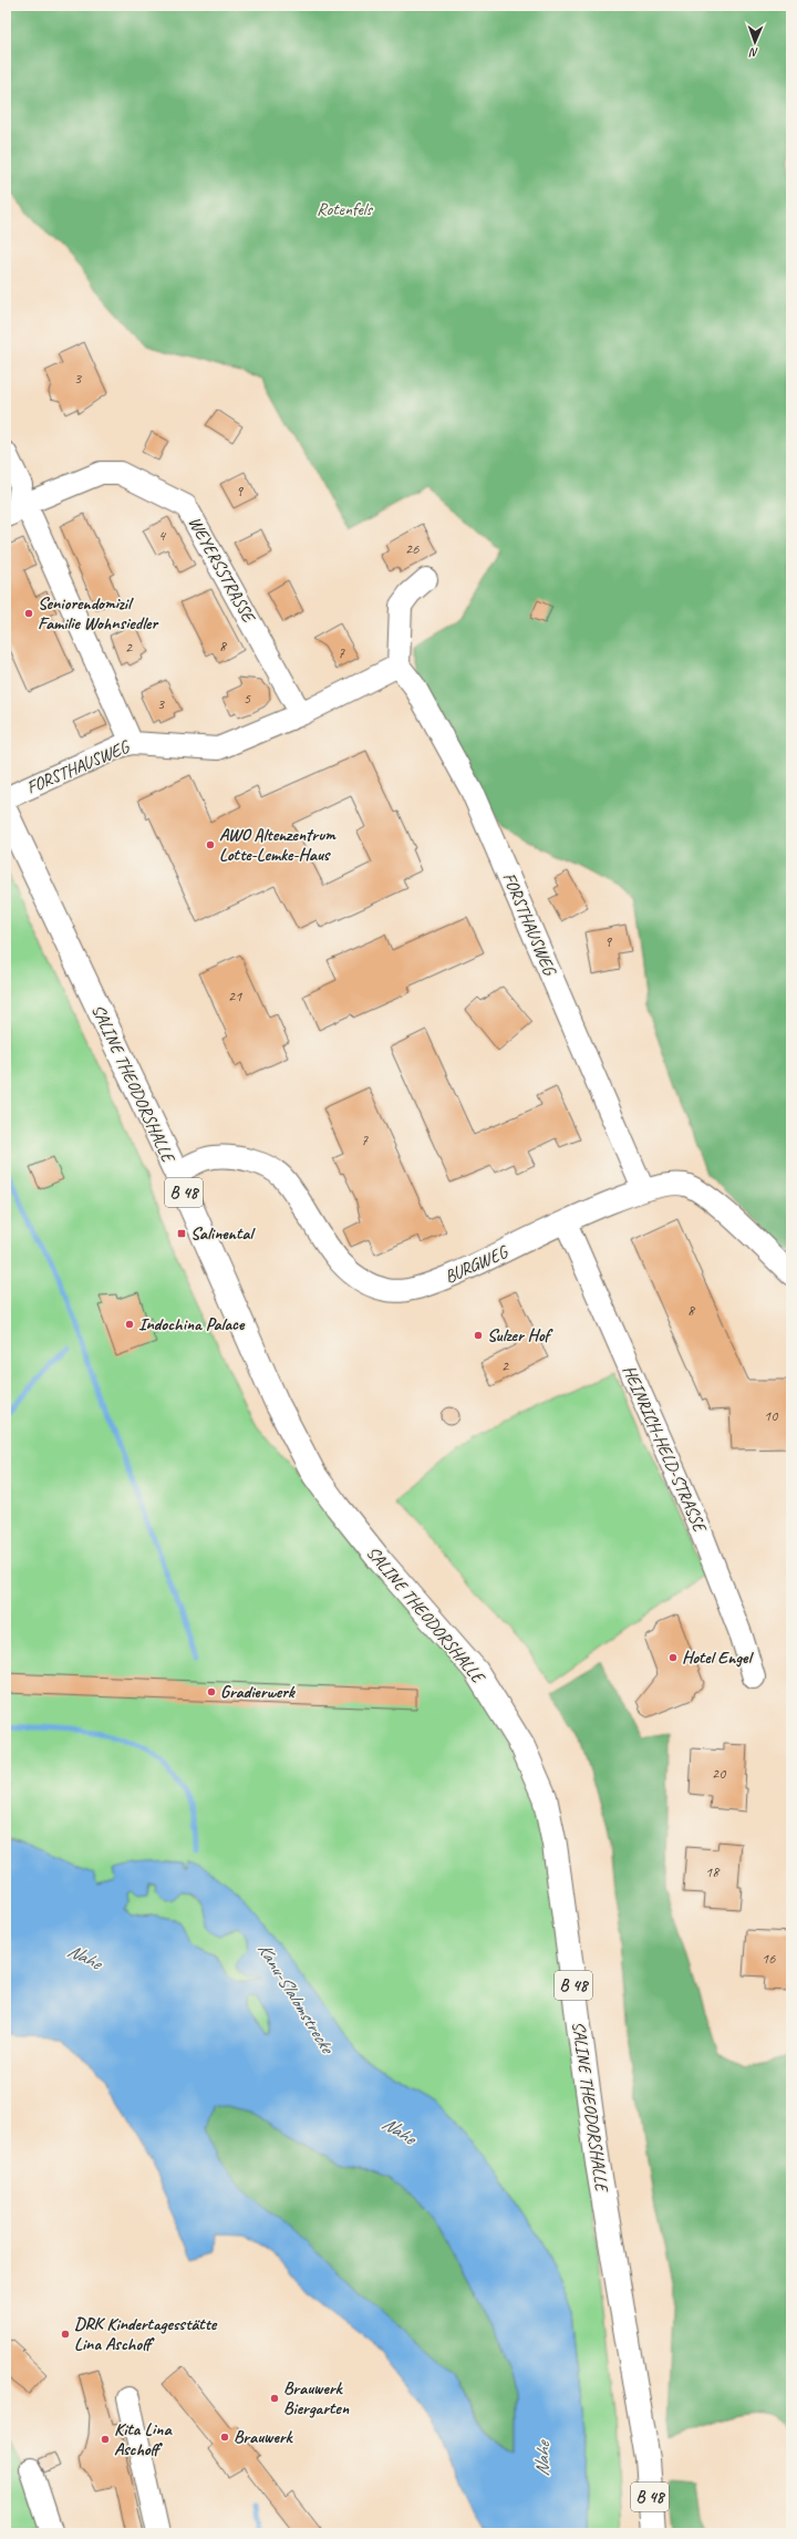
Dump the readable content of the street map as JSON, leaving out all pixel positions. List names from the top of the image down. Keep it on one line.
{"streets":{"main road":["SALINE THEODORSHALLE","B 48"],"street":["WEYERSSTRASSE","FORSTHAUSWEG","BURGWEG","HEINRICH-HELD-STRASSE"]},"crossings":[["WEYERSSTRASSE","FORSTHAUSWEG"],["FORSTHAUSWEG","BURGWEG"],["SALINE THEODORSHALLE","BURGWEG"],["BURGWEG","HEINRICH-HELD-STRASSE"]],"water":["Nahe","Kanu-Slalomstrecke"],"parks":["Rotenfels"],"places":{"other":["Seniorendomizil Familie Wohnsiedler","AWO Altenzentrum Lotte-Lemke-Haus","Indochina Palace","Sulzer Hof","Hotel Engel","Gradierwerk","DRK Kindertagesstätte Lina Aschoff","Brauwerk Biergarten","Brauwerk","Kita Lina Aschoff"],"transit":["Salinental"]},"house_numbers":["3","9","4","26","8","2","7","5","3","9","21","7","8","2","10","20","18","16"],"north":"bottom"}
